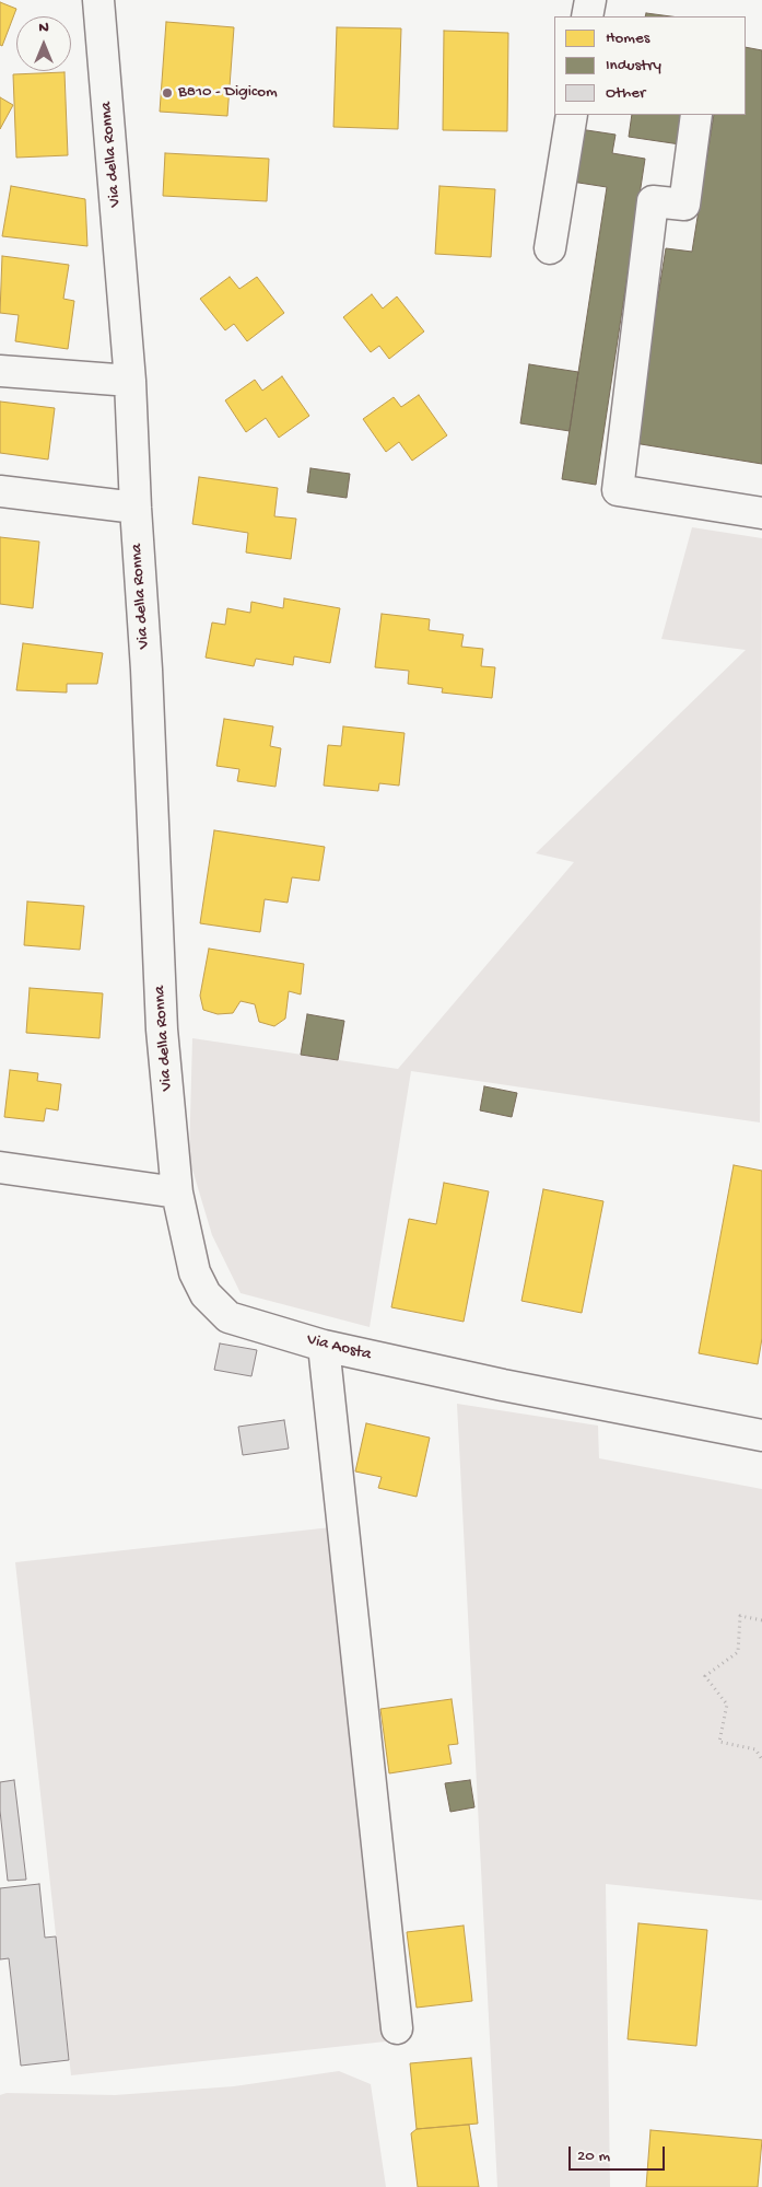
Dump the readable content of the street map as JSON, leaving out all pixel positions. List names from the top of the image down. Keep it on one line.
{"streets":{"street":["Via della Ronna","Via Aosta"]},"crossings":[["Via della Ronna","Via Aosta"]],"places":["B810 - Digicom"],"legend":["Homes","Industry","Other"],"scale_bar":"20 m","north":"top"}
